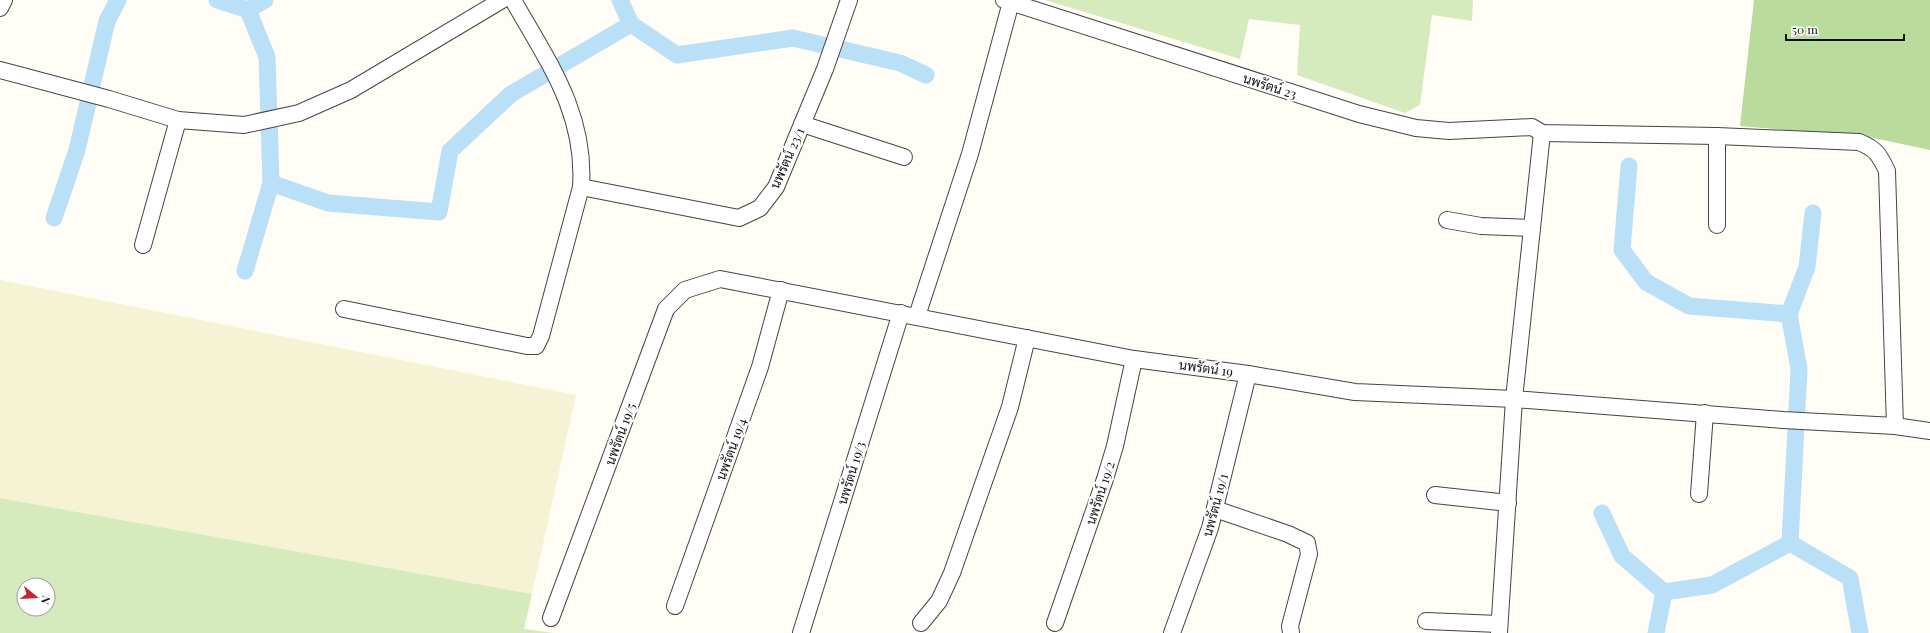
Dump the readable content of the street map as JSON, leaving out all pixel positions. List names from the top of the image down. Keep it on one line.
{"streets":{"street":["นพรัตน์ 23","นพรัตน์ 23/1","นพรัตน์ 19","นพรัตน์ 19/5","นพรัตน์ 19/4","นพรัตน์ 19/3","นพรัตน์ 19/2","นพรัตน์ 19/1"]},"crossings":[["นพรัตน์ 23","นพรัตน์ 19"],["นพรัตน์ 23","นพรัตน์ 19/3"],["นพรัตน์ 19","นพรัตน์ 19/5"],["นพรัตน์ 19","นพรัตน์ 19/4"],["นพรัตน์ 19","นพรัตน์ 19/3"],["นพรัตน์ 19","นพรัตน์ 19/2"],["นพรัตน์ 19","นพรัตน์ 19/1"]],"scale_bar":"50 m","north":"right"}
